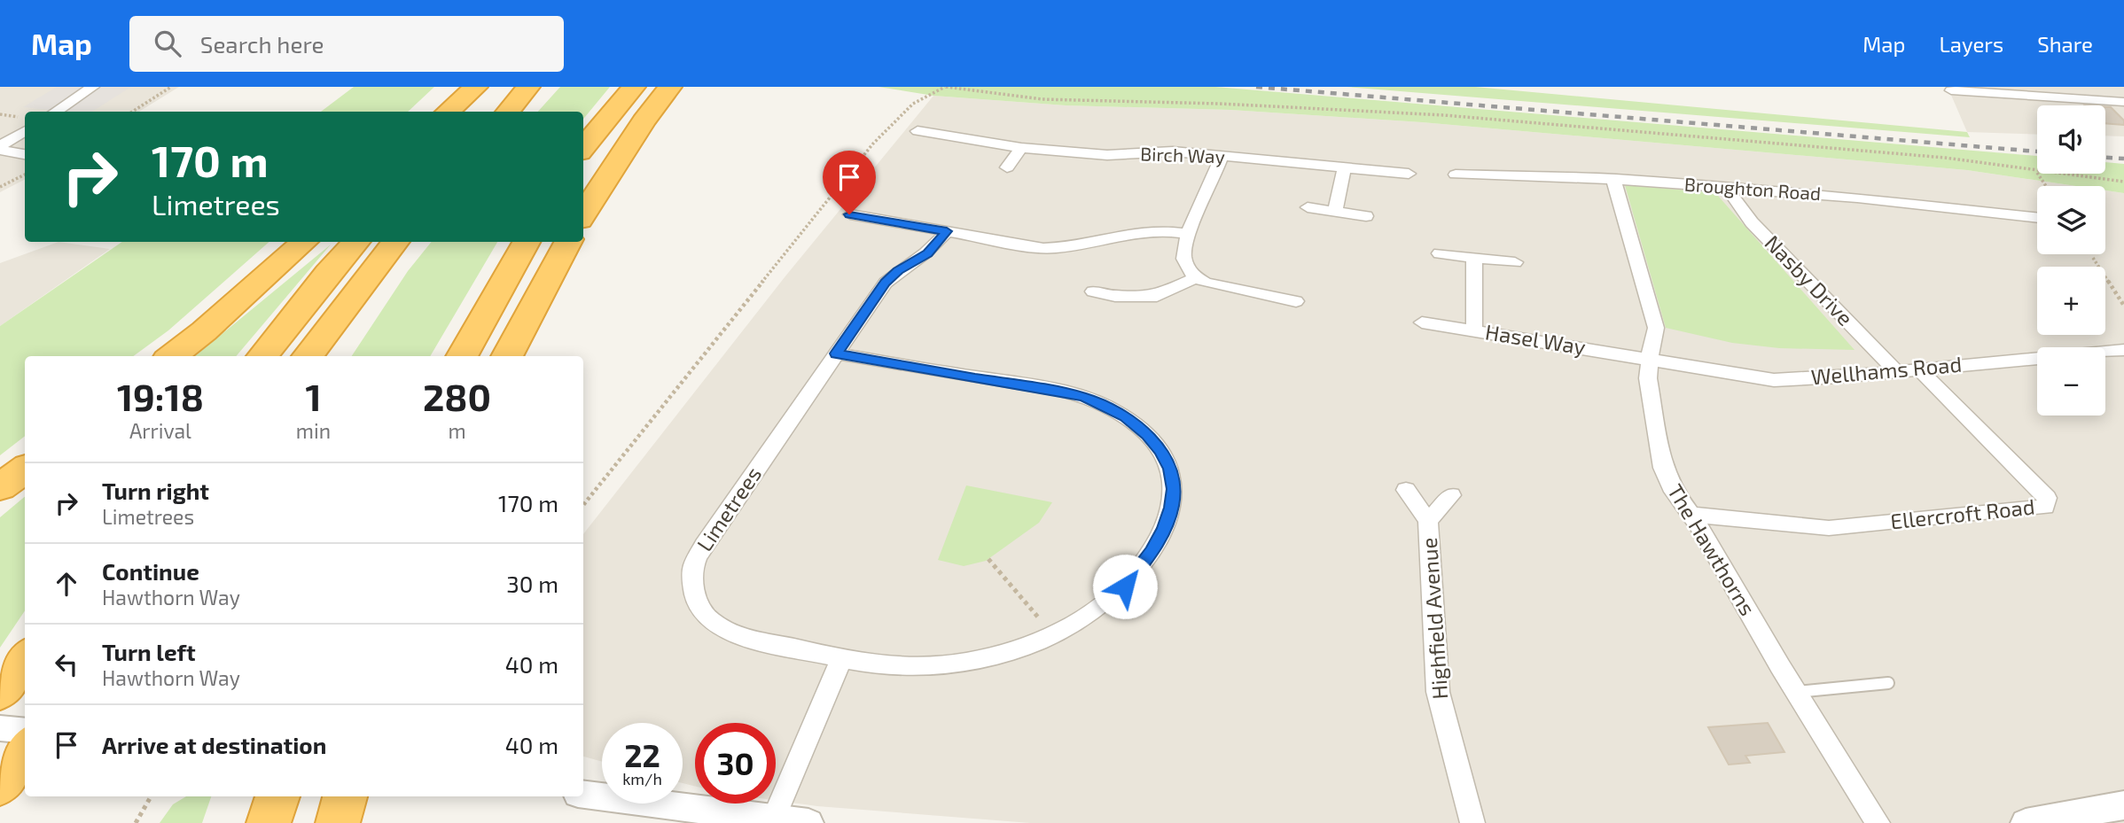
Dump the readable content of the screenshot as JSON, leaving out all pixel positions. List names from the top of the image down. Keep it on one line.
{"streets":{"street":["Birch Way","Broughton Road","Nasby Drive","Hasel Way","Wellhams Road","Limetrees","Ellercroft Road","The Hawthorns","Highfield Avenue"]},"crossings":[["Broughton Road","Nasby Drive"],["Broughton Road","The Hawthorns"],["Nasby Drive","Wellhams Road"],["Hasel Way","Wellhams Road"],["Hasel Way","The Hawthorns"],["Wellhams Road","Ellercroft Road"],["Wellhams Road","The Hawthorns"],["Ellercroft Road","The Hawthorns"]],"page":{"header":"Map","search":"Search here","nav":["Map","Layers","Share"],"map_buttons":["+","−"],"turn":["170 m","Limetrees"],"eta":["19:18","Arrival","1","min","280","m"],"list":[{"name":"Turn right","note":"Limetrees","value":"170 m"},{"name":"Continue","note":"Hawthorn Way","value":"30 m"},{"name":"Turn left","note":"Hawthorn Way","value":"40 m"},{"name":"Arrive at destination","value":"40 m"}],"speed":"22 km/h","limit":"30"}}
